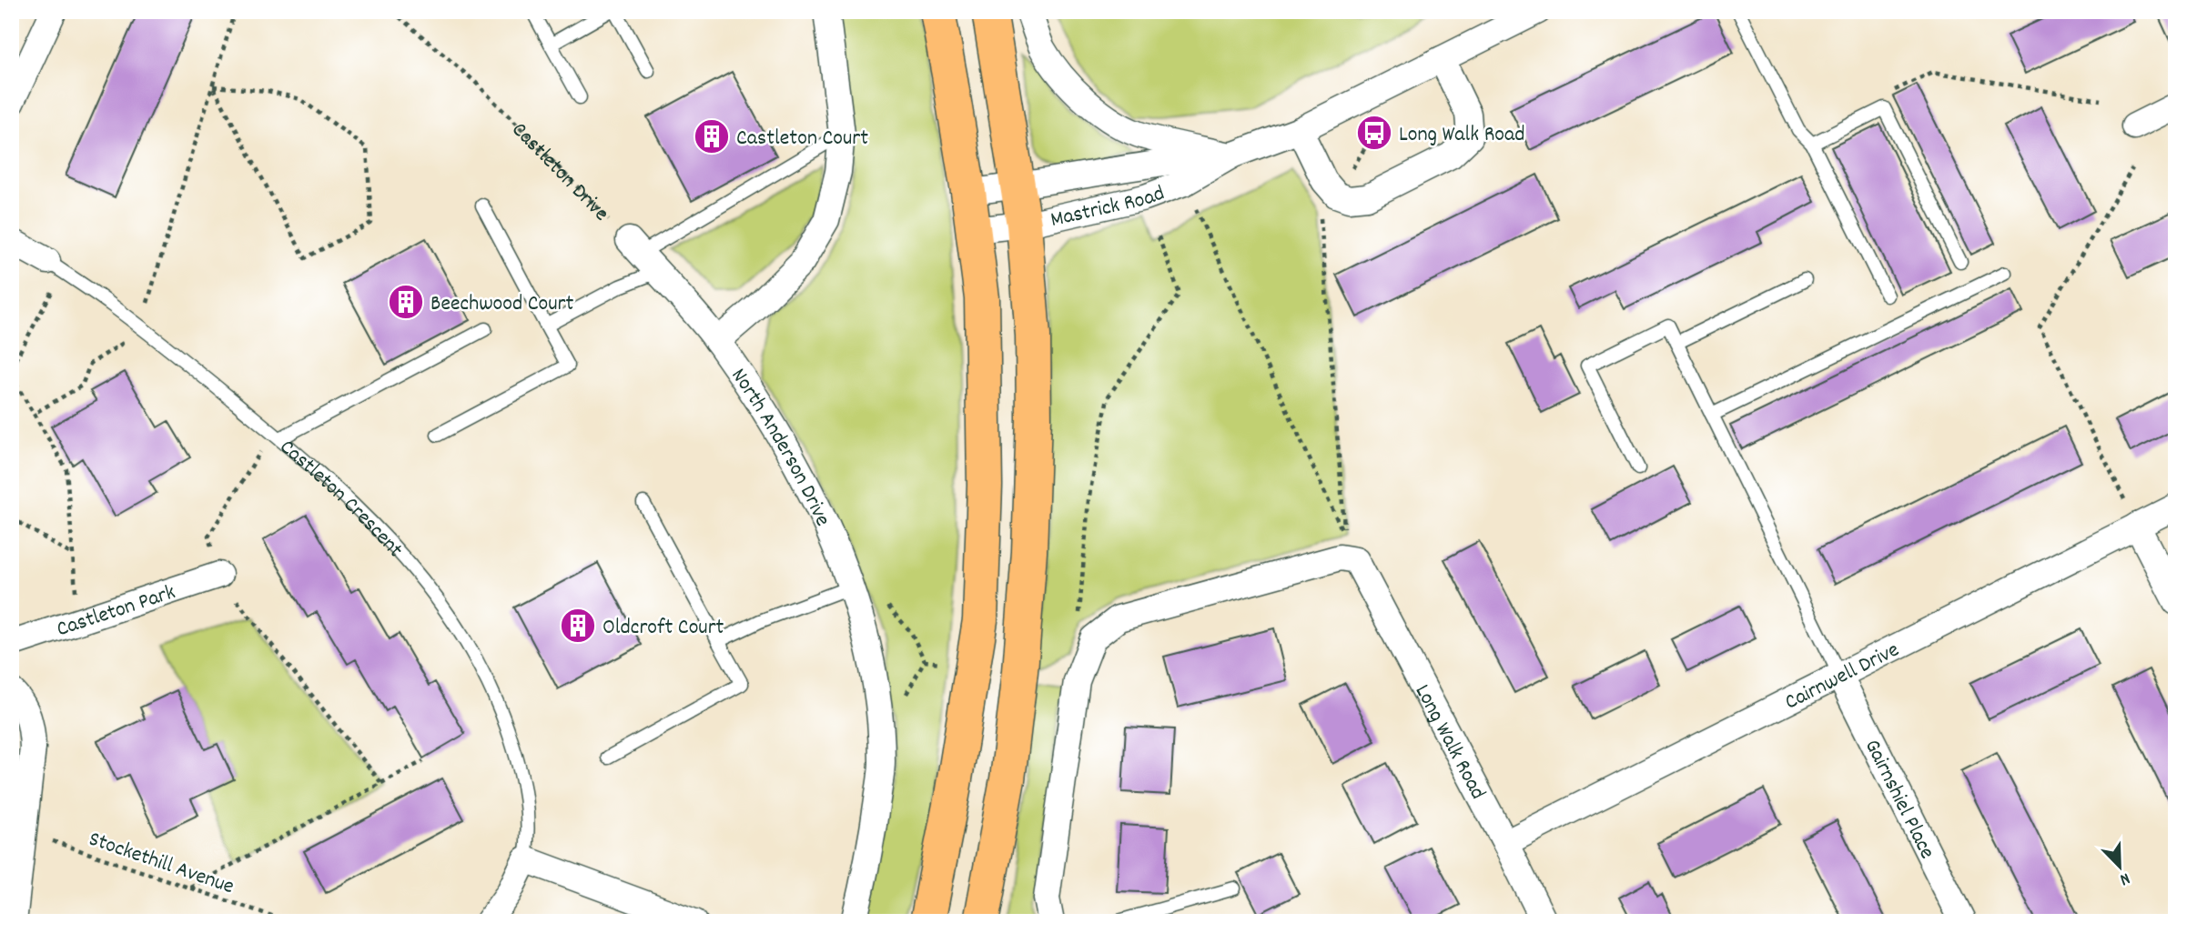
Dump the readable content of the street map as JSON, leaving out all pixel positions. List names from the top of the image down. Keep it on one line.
{"streets":{"street":["Mastrick Road","North Anderson Drive","Castleton Crescent","Castleton Park","Cairnwell Drive","Long Walk Road","Gairnshiel Place"],"path":["Castleton Drive","Stockethill Avenue"]},"crossings":[["Cairnwell Drive","Long Walk Road"],["Cairnwell Drive","Gairnshiel Place"]],"places":{"bus stop":["Long Walk Road"],"building":["Castleton Court","Beechwood Court","Oldcroft Court"]},"north":"bottom right"}
